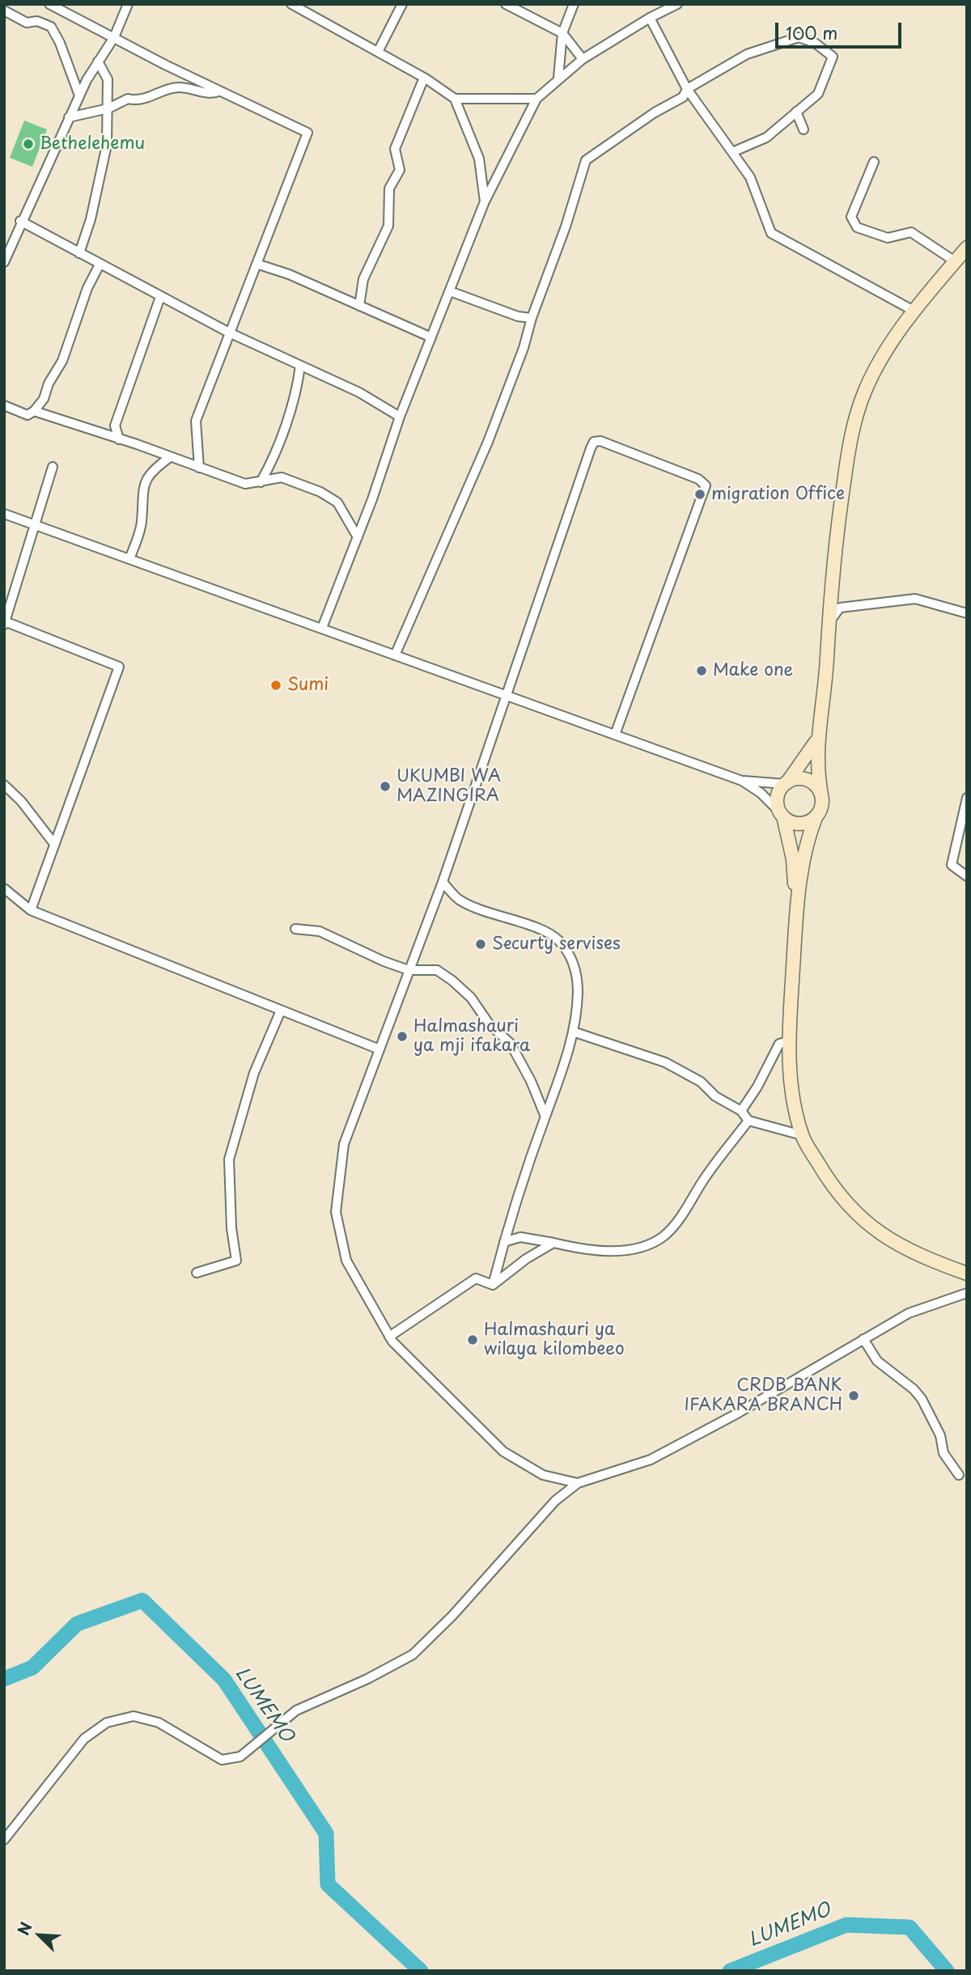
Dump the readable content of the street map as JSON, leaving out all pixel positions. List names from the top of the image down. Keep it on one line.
{"water":["LUMEMO"],"places":["Bethelehemu","migration Office","Make one","Sumi","UKUMBI WA MAZINGIRA","Securty servises","Halmashauri ya mji ifakara","Halmashauri ya wilaya kilombeeo","CRDB BANK IFAKARA BRANCH"],"scale_bar":"100 m","north":"top left"}
